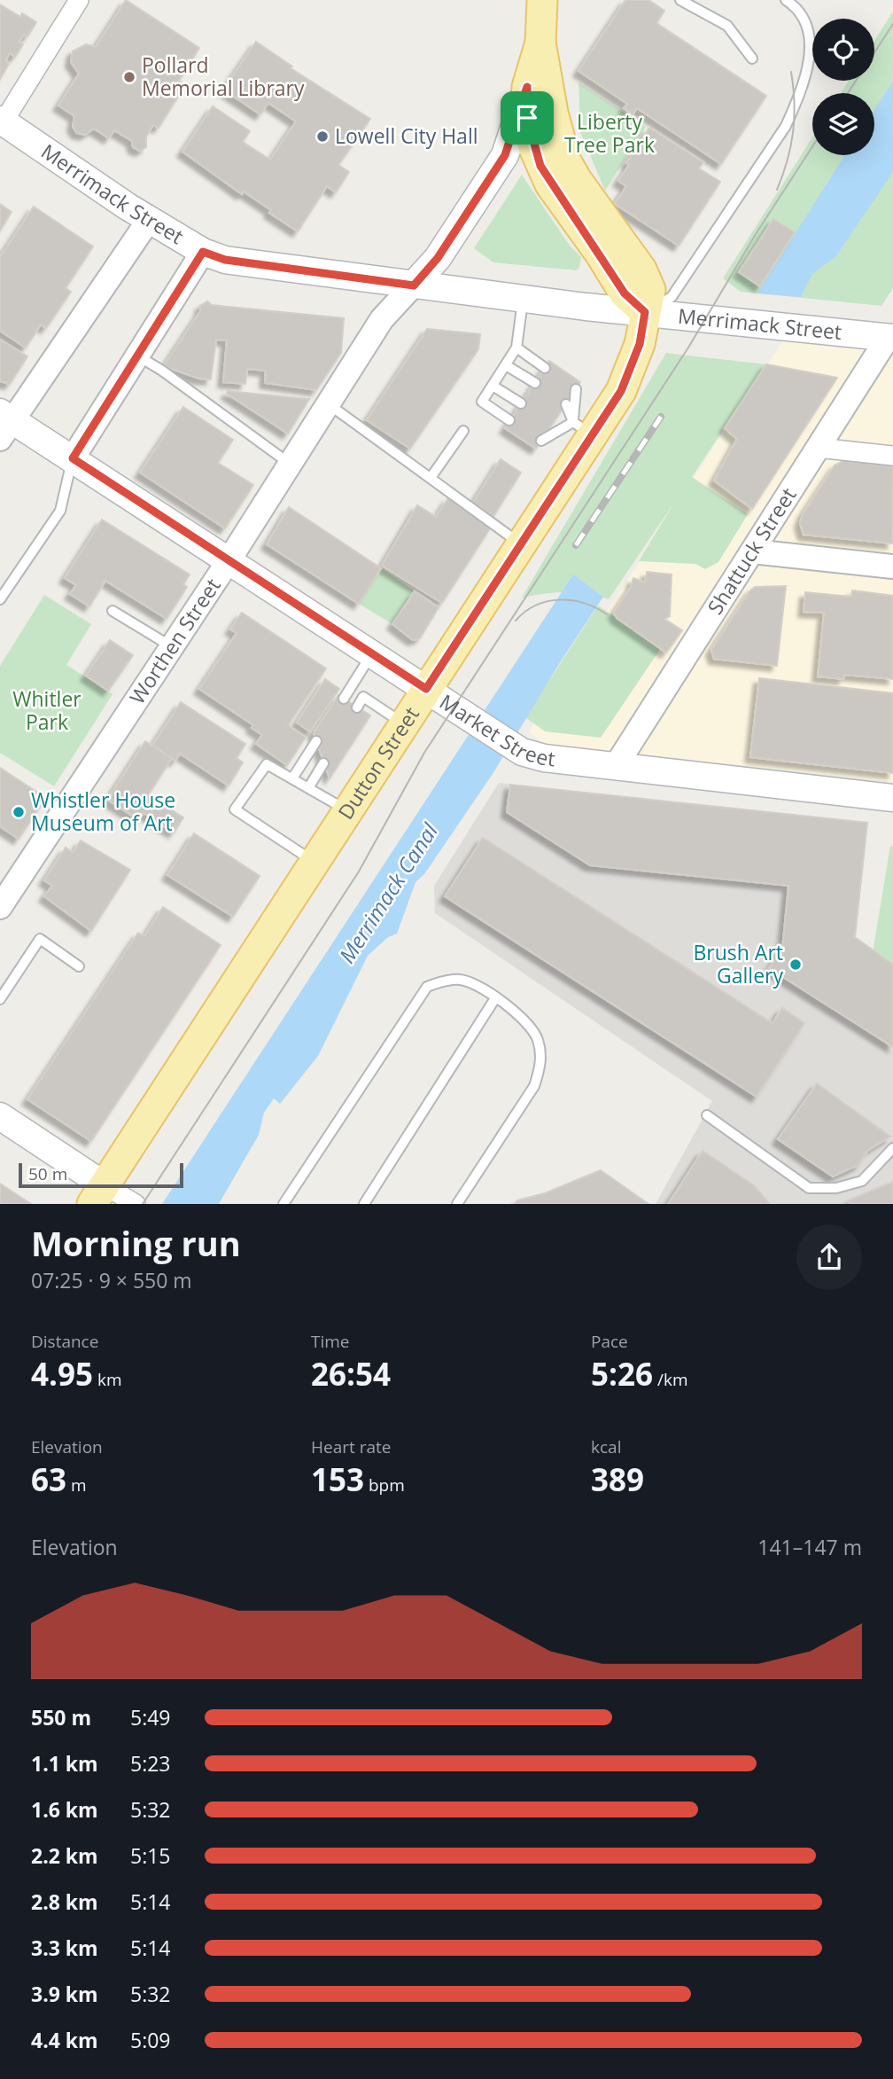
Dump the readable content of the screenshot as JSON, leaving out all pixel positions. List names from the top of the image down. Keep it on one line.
{"streets":{"main road":["Merrimack Street","Market Street","Dutton Street"],"street":["Shattuck Street","Worthen Street"]},"crossings":[["Merrimack Street","Shattuck Street"],["Merrimack Street","Worthen Street"],["Merrimack Street","Dutton Street"],["Shattuck Street","Market Street"],["Worthen Street","Market Street"],["Market Street","Dutton Street"]],"water":["Merrimack Canal"],"parks":["Liberty Tree Park","Whitler Park"],"places":["Pollard Memorial Library","Lowell City Hall","Whistler House Museum of Art","Brush Art Gallery"],"scale_bar":"50 m","page":{"scale":"50 m","heading":["Morning run","07:25 · 9 × 550 m"],"stats":[["Distance","4.95 km"],["Time","26:54"],["Pace","5:26 /km"],["Elevation","63 m"],["Heart rate","153 bpm"],["kcal","389"]],"chart":["Elevation","141–147 m"],"list":[{"name":"550 m","note":"5:49"},{"name":"1.1 km","note":"5:23"},{"name":"1.6 km","note":"5:32"},{"name":"2.2 km","note":"5:15"},{"name":"2.8 km","note":"5:14"},{"name":"3.3 km","note":"5:14"},{"name":"3.9 km","note":"5:32"},{"name":"4.4 km","note":"5:09"}]}}
